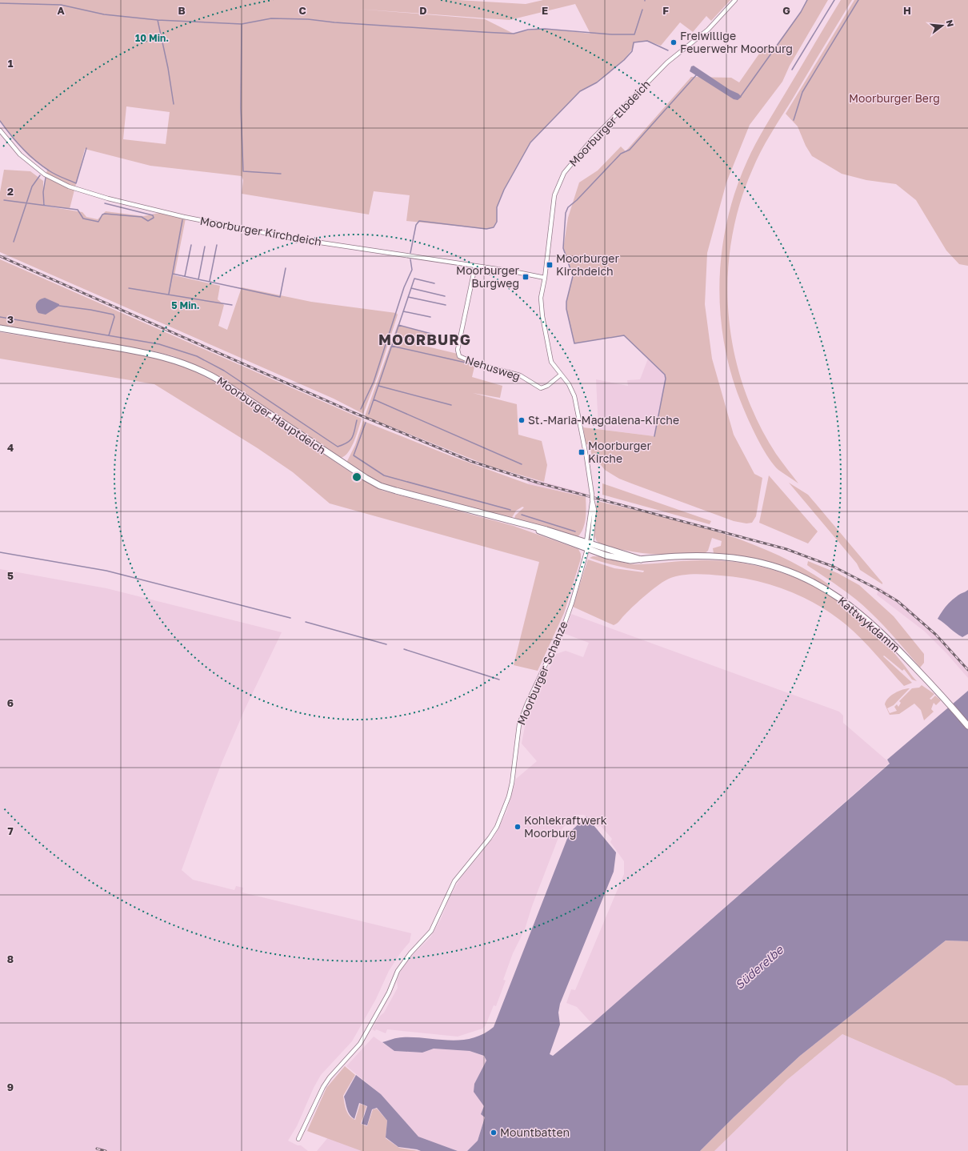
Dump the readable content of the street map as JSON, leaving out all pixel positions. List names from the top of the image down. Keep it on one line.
{"streets":{"main road":["Moorburger Hauptdeich","Kattwykdamm"],"street":["Moorburger Elbdeich","Moorburger Kirchdeich","Nehusweg","Moorburger Schanze"]},"crossings":[["Moorburger Elbdeich","Moorburger Kirchdeich"],["Moorburger Elbdeich","Nehusweg"],["Moorburger Elbdeich","Moorburger Hauptdeich"],["Moorburger Elbdeich","Kattwykdamm"],["Moorburger Elbdeich","Moorburger Schanze"],["Moorburger Kirchdeich","Nehusweg"],["Moorburger Hauptdeich","Kattwykdamm"],["Moorburger Hauptdeich","Moorburger Schanze"],["Kattwykdamm","Moorburger Schanze"]],"districts":["MOORBURG"],"water":["Süderelbe"],"parks":["Moorburger Berg"],"places":{"other":["Freiwillige Feuerwehr Moorburg","St.-Maria-Magdalena-Kirche","Kohlekraftwerk Moorburg","Mountbatten"],"transit":["Moorburger Kirchdeich","Moorburger Burgweg","Moorburger Kirche"]},"north":"right","grid":{"columns":["A","B","C","D","E","F","G","H"],"rows":["1","2","3","4","5","6","7","8","9"]},"rings":["10 Min.","5 Min."]}
